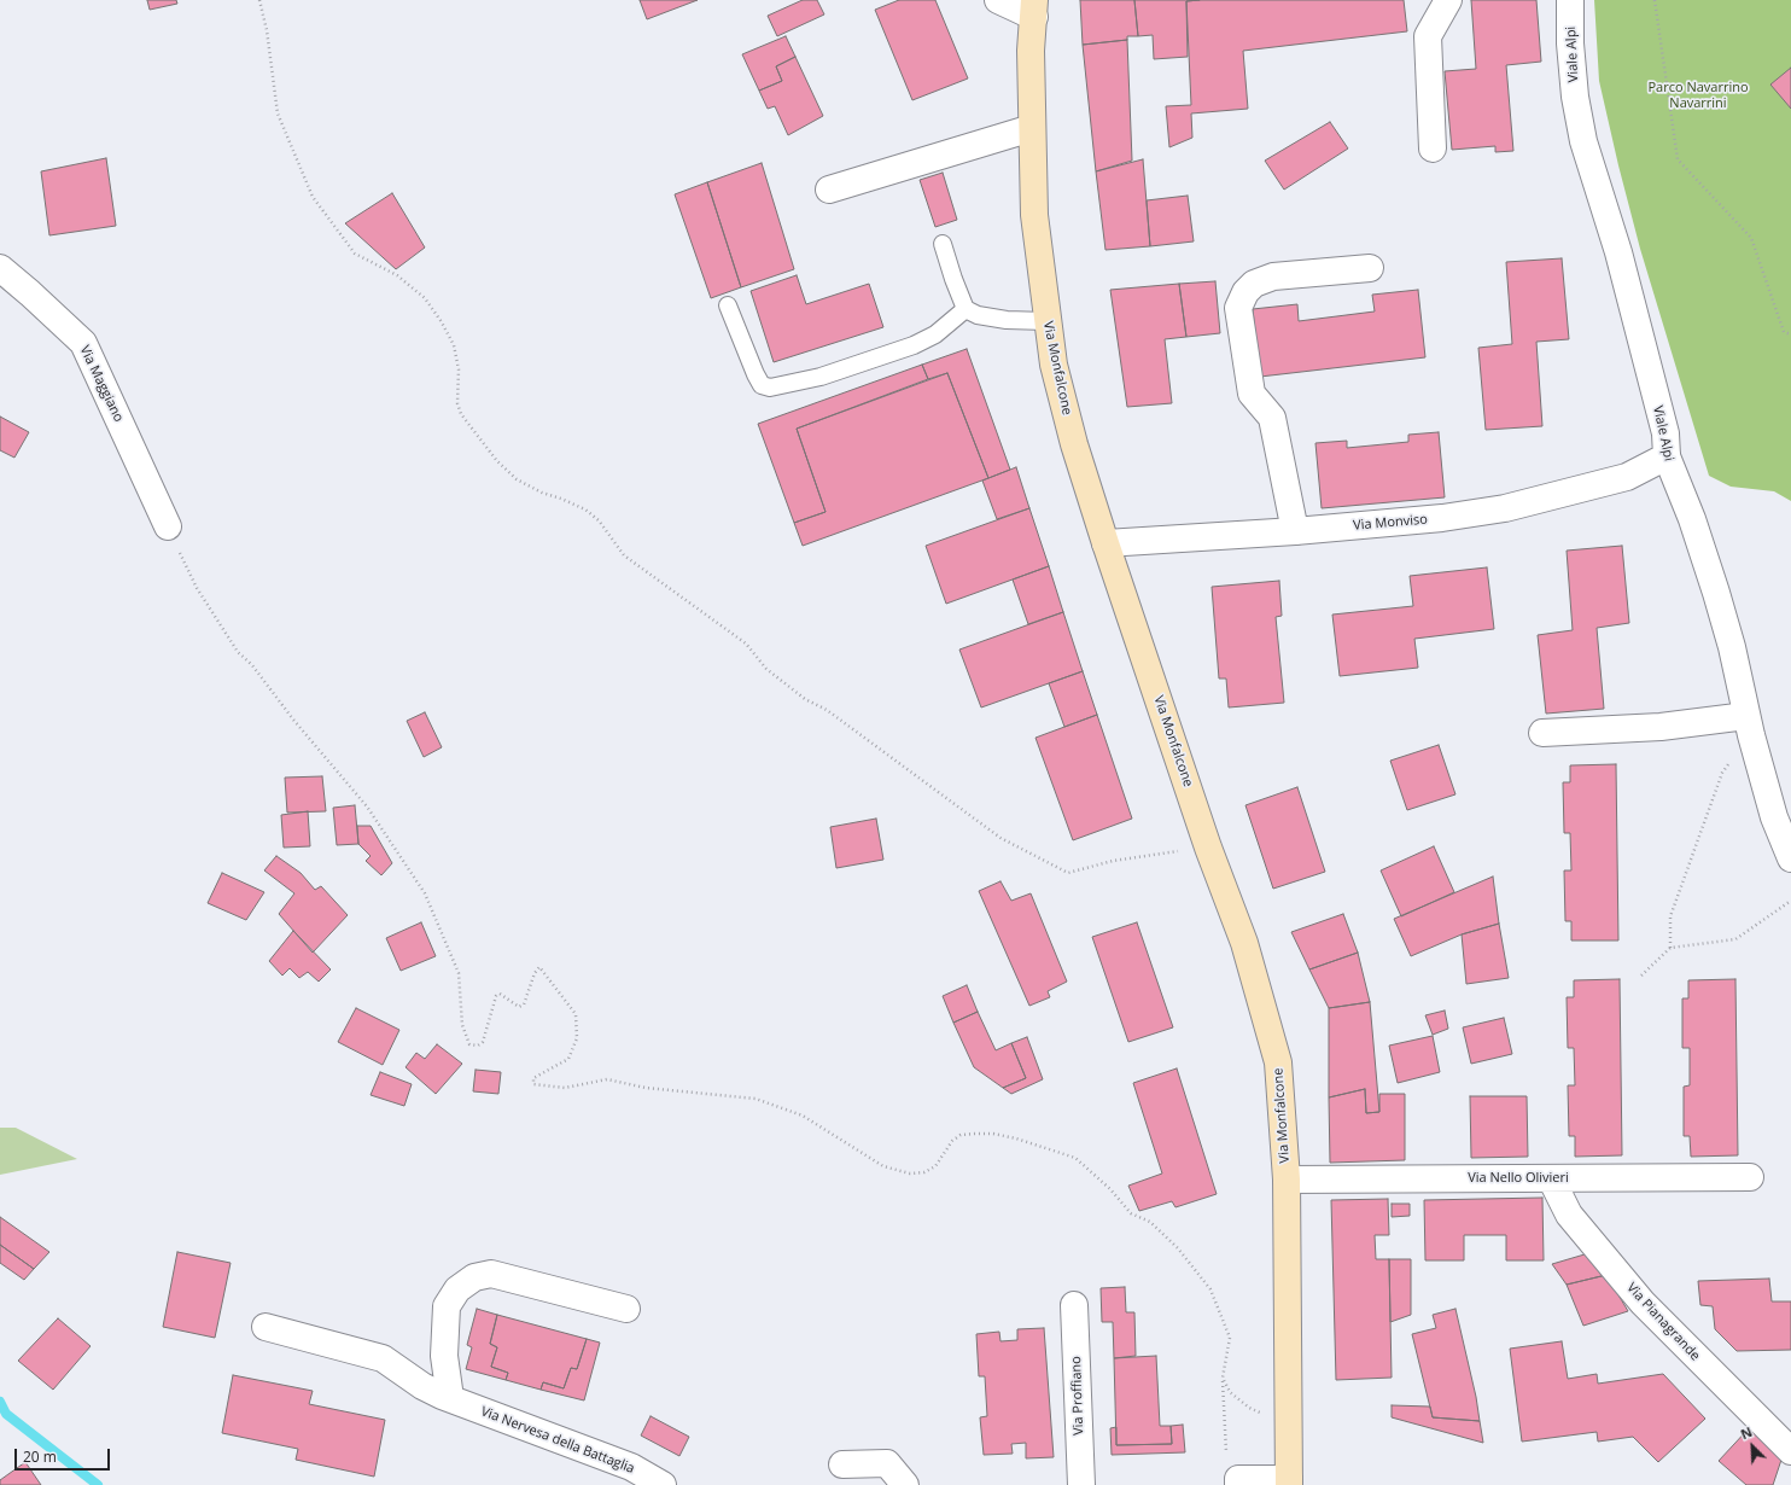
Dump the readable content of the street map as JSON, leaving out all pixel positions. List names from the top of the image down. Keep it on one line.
{"streets":{"main road":["Via Monfalcone"],"street":["Viale Alpi","Via Maggiano","Via Monviso","Via Nello Olivieri","Via Pianagrande","Via Proffiano","Via Nervesa della Battaglia"]},"crossings":[["Viale Alpi","Via Monviso"],["Via Monfalcone","Via Monviso"],["Via Monfalcone","Via Nello Olivieri"],["Via Nello Olivieri","Via Pianagrande"]],"parks":["Parco Navarrino Navarrini"],"scale_bar":"20 m","north":"top left"}
